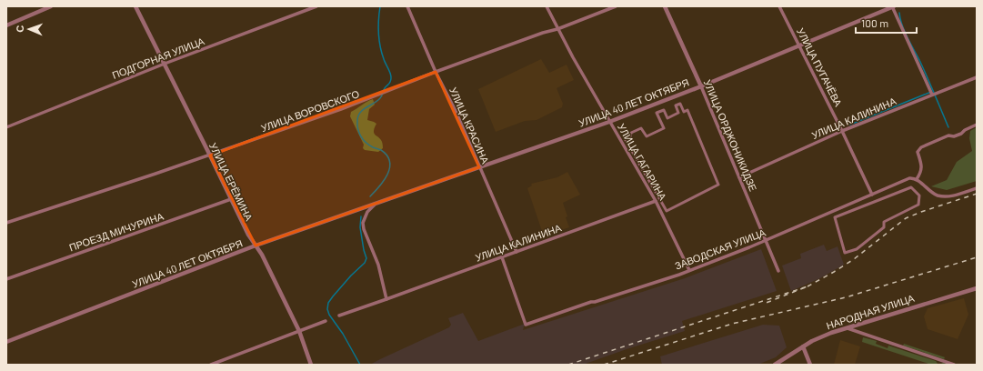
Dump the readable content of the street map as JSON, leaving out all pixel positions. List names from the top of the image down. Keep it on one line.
{"streets":{"street":["ПОДГОРНАЯ УЛИЦА","УЛИЦА ПУГАЧЁВА","УЛИЦА 40 ЛЕТ ОКТЯБРЯ","УЛИЦА ВОРОВСКОГО","УЛИЦА КАЛИНИНА","УЛИЦА КРАСИНА","УЛИЦА ОРДЖОНИКИДЗЕ","УЛИЦА ГАГАРИНА","УЛИЦА ЕРЁМИНА","ПРОЕЗД МИЧУРИНА","ЗАВОДСКАЯ УЛИЦА","НАРОДНАЯ УЛИЦА"]},"crossings":[["ПОДГОРНАЯ УЛИЦА","УЛИЦА ЕРЁМИНА"],["УЛИЦА ПУГАЧЁВА","УЛИЦА 40 ЛЕТ ОКТЯБРЯ"],["УЛИЦА ПУГАЧЁВА","УЛИЦА КАЛИНИНА"],["УЛИЦА ПУГАЧЁВА","ЗАВОДСКАЯ УЛИЦА"],["УЛИЦА 40 ЛЕТ ОКТЯБРЯ","УЛИЦА КРАСИНА"],["УЛИЦА 40 ЛЕТ ОКТЯБРЯ","УЛИЦА ОРДЖОНИКИДЗЕ"],["УЛИЦА 40 ЛЕТ ОКТЯБРЯ","УЛИЦА ГАГАРИНА"],["УЛИЦА 40 ЛЕТ ОКТЯБРЯ","УЛИЦА ЕРЁМИНА"],["УЛИЦА ВОРОВСКОГО","УЛИЦА КРАСИНА"],["УЛИЦА ВОРОВСКОГО","УЛИЦА ГАГАРИНА"],["УЛИЦА ВОРОВСКОГО","УЛИЦА ЕРЁМИНА"],["УЛИЦА КАЛИНИНА","УЛИЦА КРАСИНА"],["УЛИЦА КАЛИНИНА","УЛИЦА ОРДЖОНИКИДЗЕ"],["УЛИЦА КАЛИНИНА","УЛИЦА ГАГАРИНА"],["УЛИЦА КАЛИНИНА","ЗАВОДСКАЯ УЛИЦА"],["УЛИЦА ОРДЖОНИКИДЗЕ","ЗАВОДСКАЯ УЛИЦА"],["УЛИЦА ГАГАРИНА","ЗАВОДСКАЯ УЛИЦА"],["УЛИЦА ЕРЁМИНА","ПРОЕЗД МИЧУРИНА"]],"scale_bar":"100 m","north":"left"}
